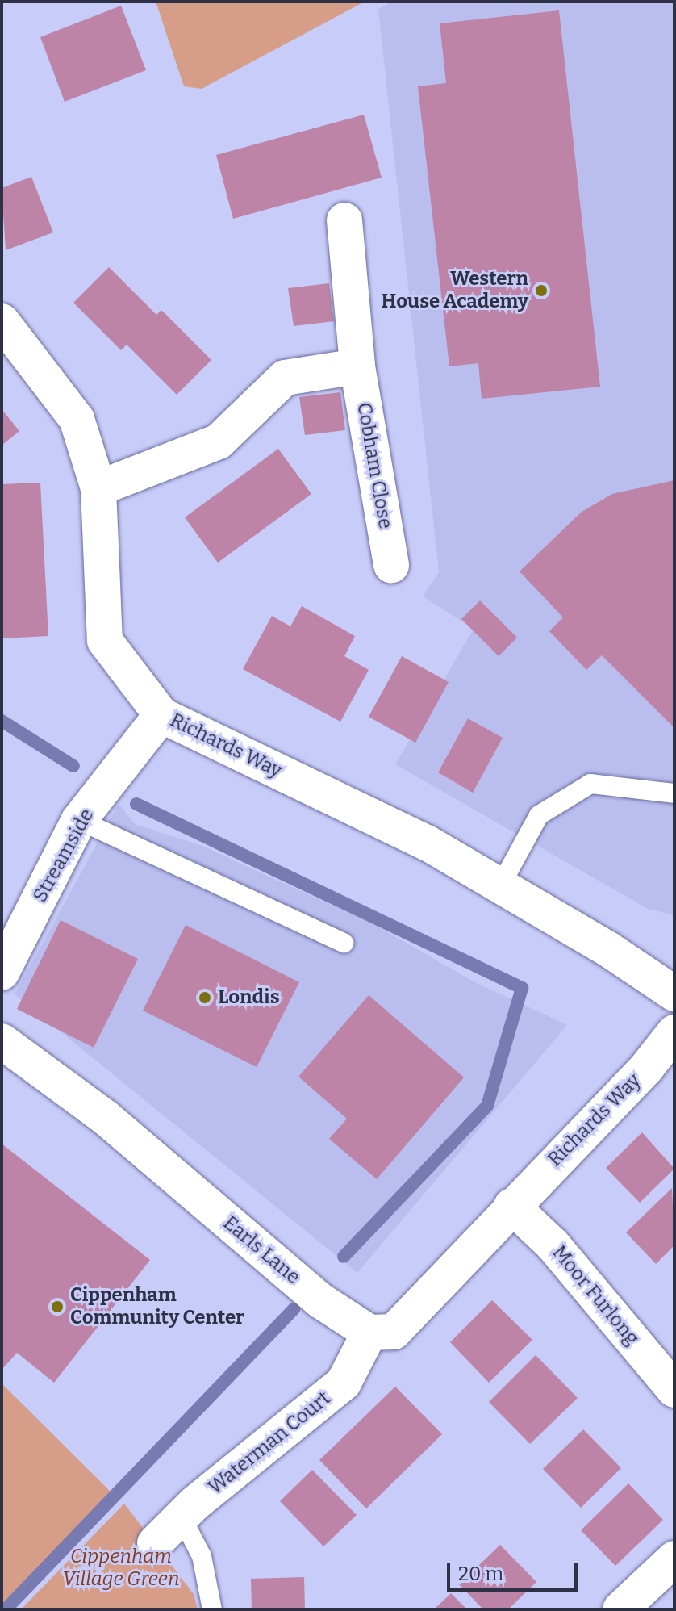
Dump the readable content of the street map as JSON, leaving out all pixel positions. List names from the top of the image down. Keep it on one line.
{"streets":{"street":["Cobham Close","Richards Way","Streamside","Earls Lane","Moor Furlong","Waterman Court"]},"crossings":[["Richards Way","Streamside"],["Richards Way","Moor Furlong"],["Earls Lane","Waterman Court"]],"parks":["Cippenham Village Green"],"places":["Western House Academy","Londis","Cippenham Community Center"],"scale_bar":"20 m"}
